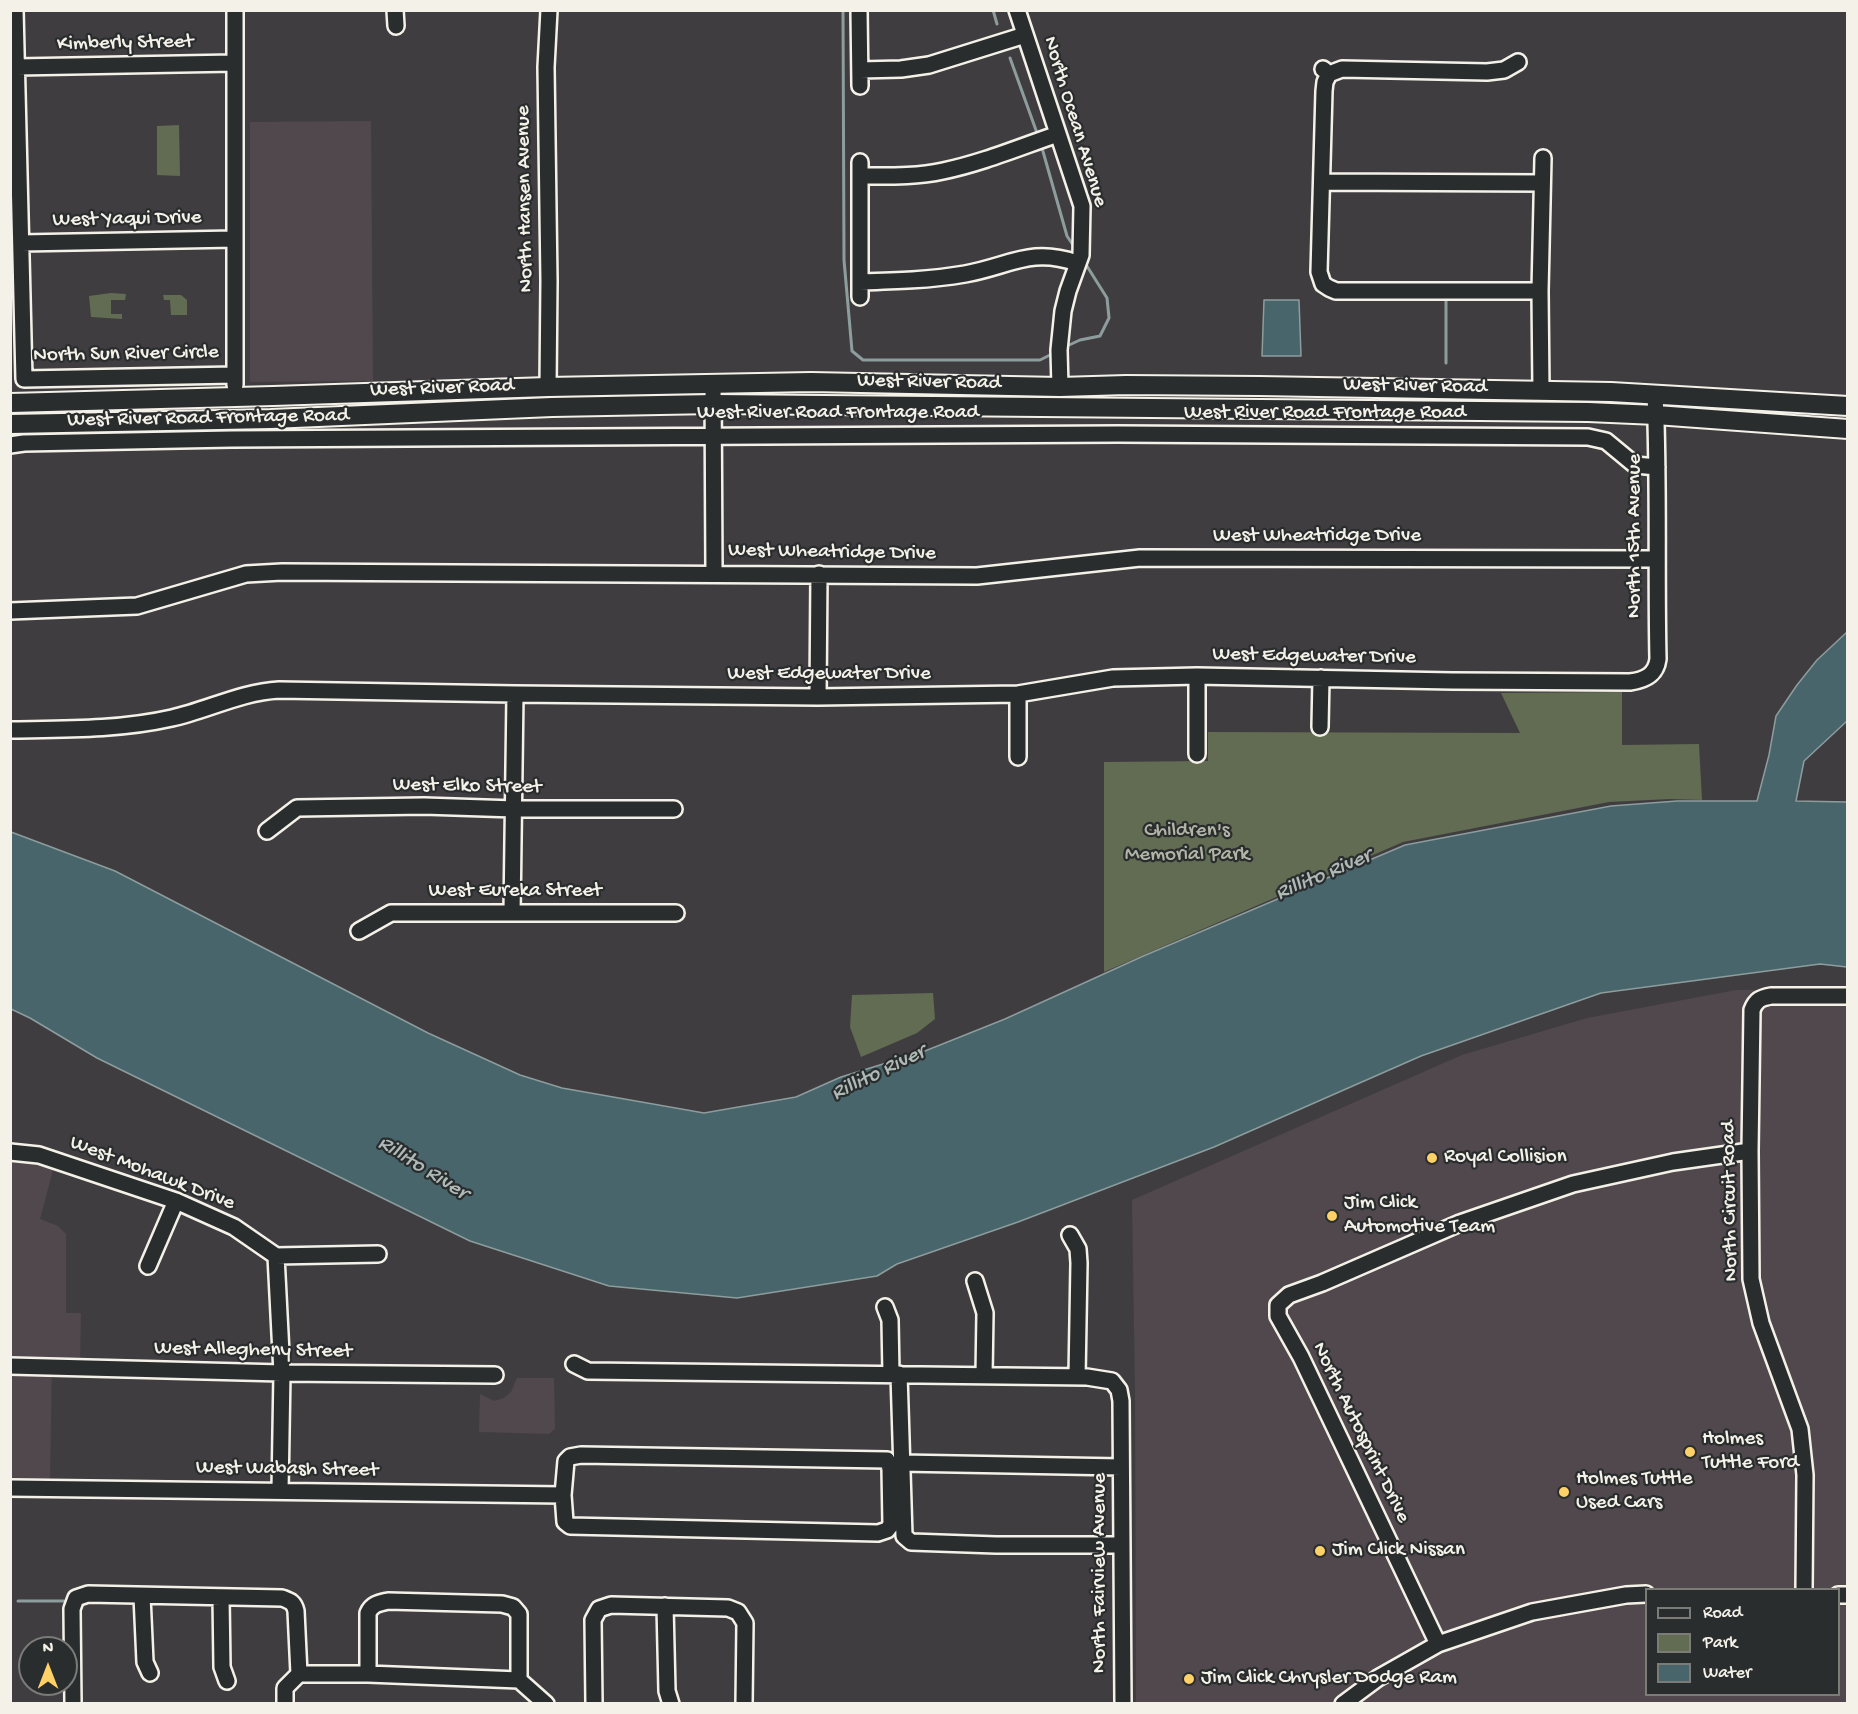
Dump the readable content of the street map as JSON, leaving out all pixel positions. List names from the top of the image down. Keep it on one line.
{"streets":{"main road":["West River Road"],"street":["Kimberly Street","North Ocean Avenue","North Hansen Avenue","West Yaqui Drive","North Sun River Circle","West River Road Frontage Road","North 15th Avenue","West Wheatridge Drive","West Edgewater Drive","West Elko Street","West Eureka Street","West Mohawk Drive","North Circuit Road","West Allegheny Street","North Autosprint Drive","West Wabash Street","North Fairview Avenue"]},"crossings":[["Kimberly Street","North Sun River Circle"],["North Ocean Avenue","West River Road"],["North Hansen Avenue","West River Road"],["West Yaqui Drive","North Sun River Circle"],["North Sun River Circle","West River Road"],["West River Road","North 15th Avenue"],["West River Road Frontage Road","North 15th Avenue"],["North 15th Avenue","West Wheatridge Drive"],["North 15th Avenue","West Edgewater Drive"],["North Circuit Road","North Autosprint Drive"]],"water":["Rillito River"],"parks":["Children's Memorial Park"],"places":["Royal Collision","Jim Click Automotive Team","Holmes Tuttle Ford","Holmes Tuttle Used Cars","Jim Click Nissan","Jim Click Chrysler Dodge Ram"],"legend":["Road","Park","Water"],"north":"top"}
